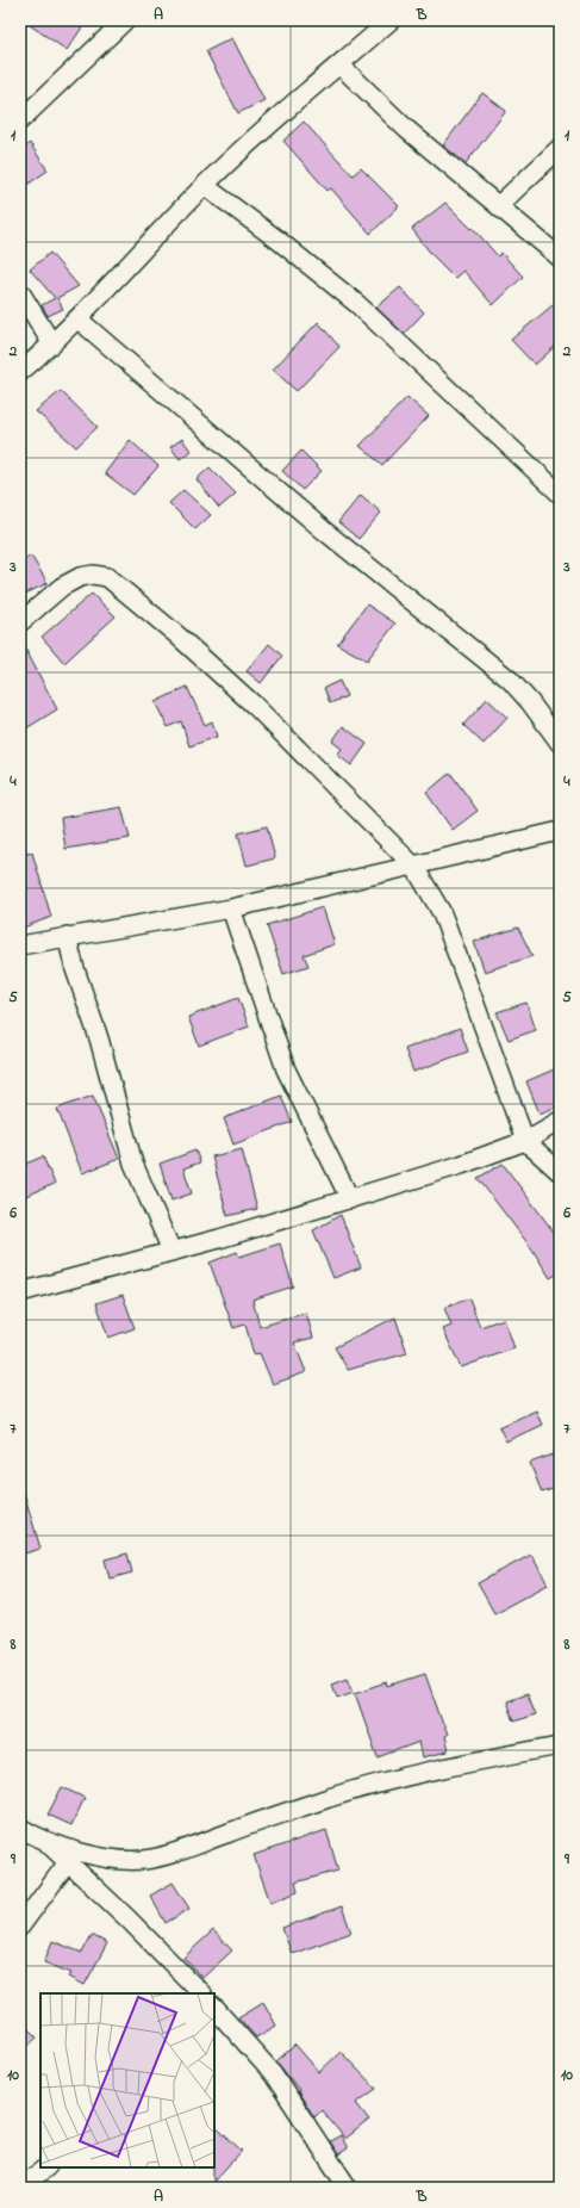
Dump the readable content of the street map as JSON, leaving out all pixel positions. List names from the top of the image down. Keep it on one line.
{"grid":{"columns":["A","B"],"rows":["1","2","3","4","5","6","7","8","9","10"]}}
